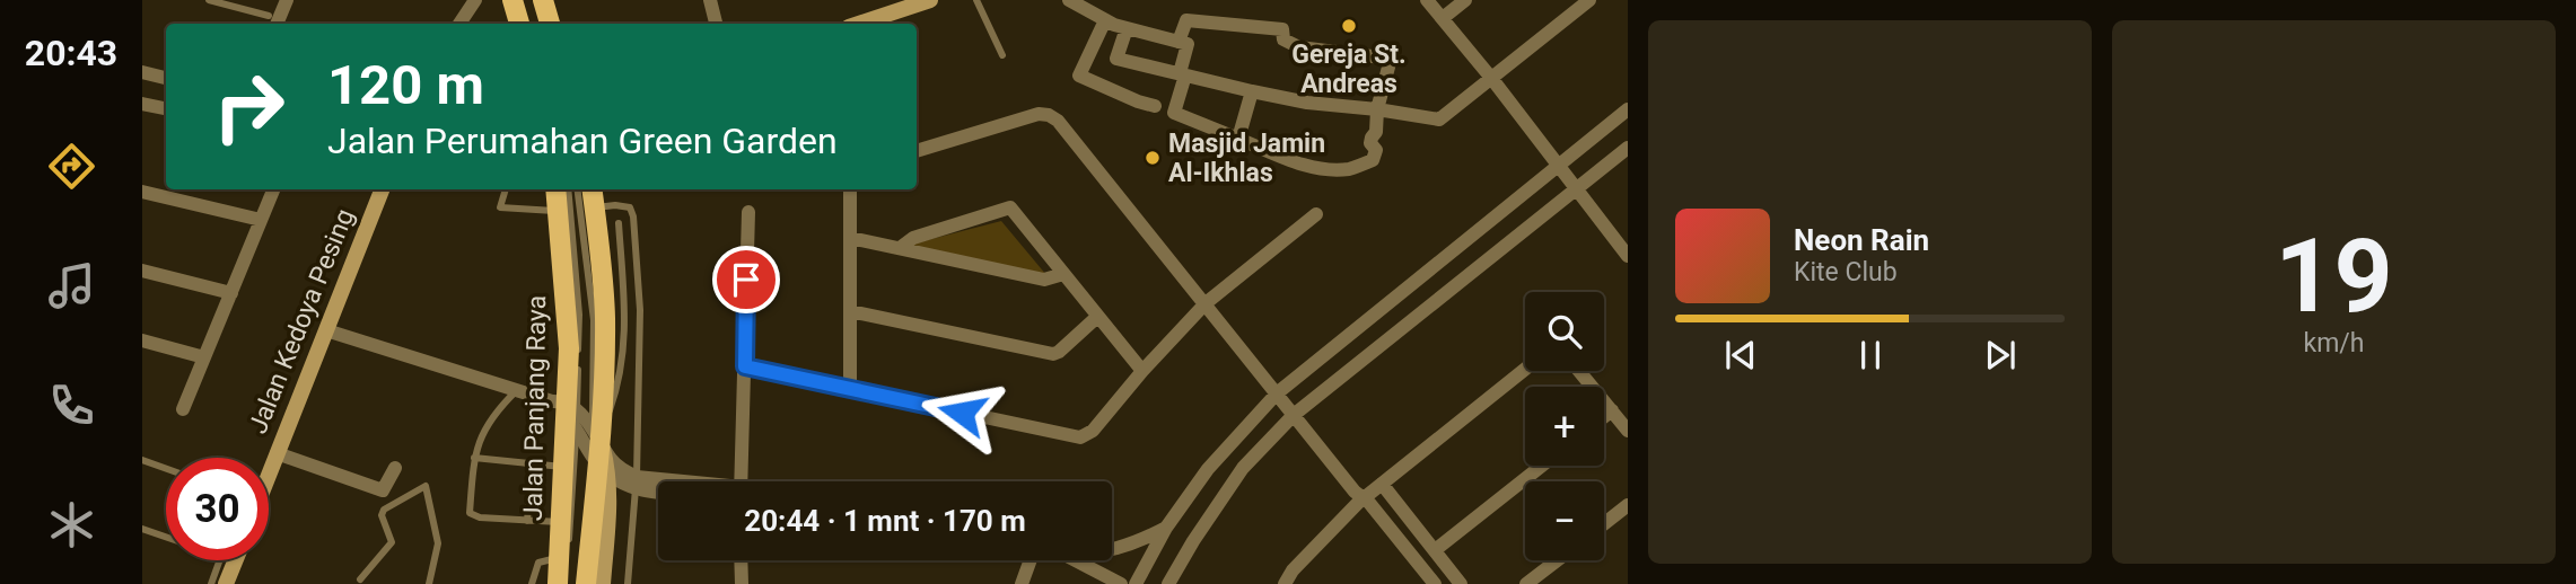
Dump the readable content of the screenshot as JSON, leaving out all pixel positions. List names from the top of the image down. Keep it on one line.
{"streets":{"main road":["Jalan Panjang Raya"],"street":["Jalan Kedoya Pesing"]},"places":["Gereja St. Andreas","Masjid Jamin Al-Ikhlas"],"page":{"tabs":"20:43","tile":["19","km/h"],"turn":["120 m","Jalan Perumahan Green Garden"],"song":["Neon Rain","Kite Club"],"map_buttons":["+","−"],"limit":"30","trip":"20:44 · 1 mnt · 170 m"}}
